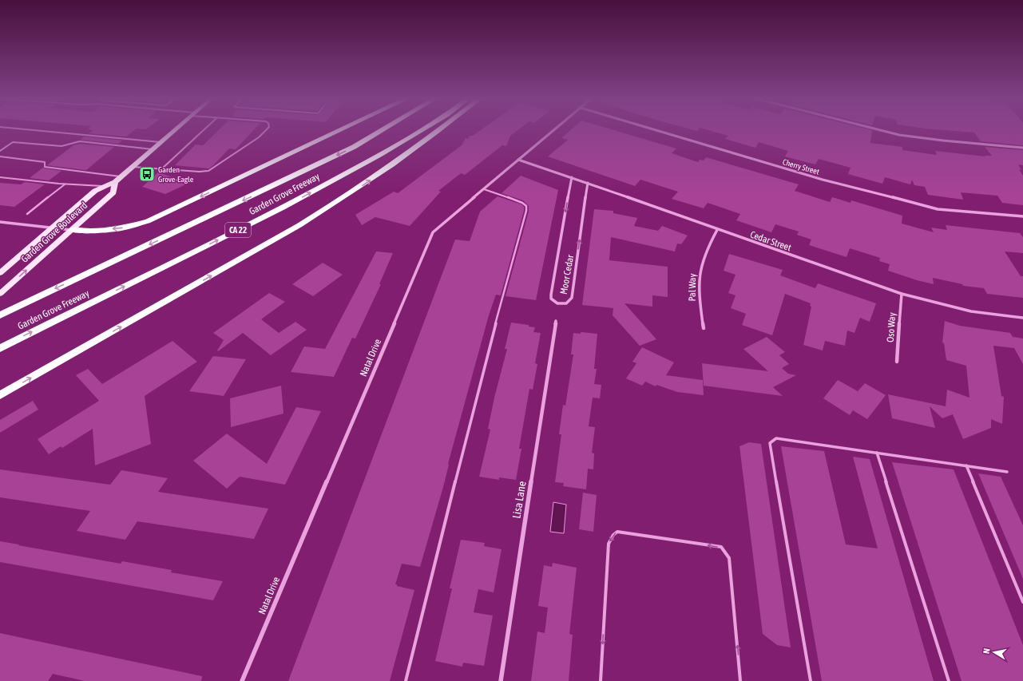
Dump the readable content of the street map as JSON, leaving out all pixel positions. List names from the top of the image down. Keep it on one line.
{"streets":{"highway":["Garden Grove Freeway","CA 22"],"main road":["Garden Grove Boulevard"],"street":["Cherry Street","Cedar Street","Moor Cedar","Pal Way","Oso Way","Natal Drive","Lisa Lane"]},"crossings":[["Cedar Street","Moor Cedar"],["Cedar Street","Pal Way"],["Cedar Street","Oso Way"],["Cedar Street","Natal Drive"]],"places":{"bus stop":["Garden Grove-Eagle"]},"north":"left"}
